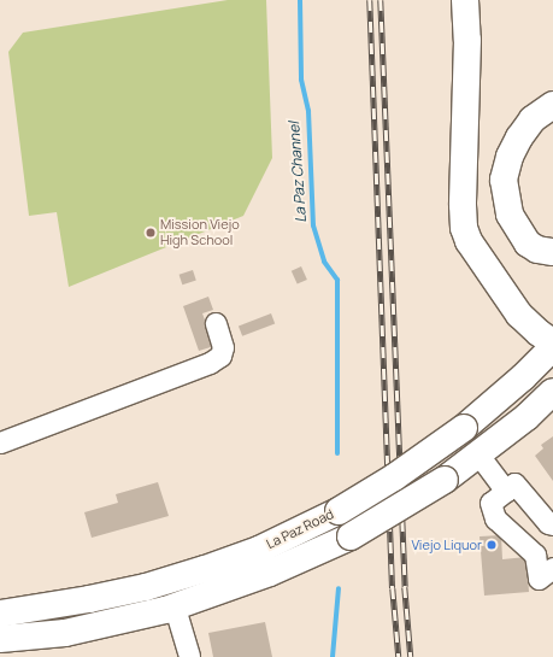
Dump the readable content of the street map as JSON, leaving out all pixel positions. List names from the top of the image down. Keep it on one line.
{"streets":{"main road":["La Paz Road"]},"water":["La Paz Channel"],"places":["Mission Viejo High School","Viejo Liquor"]}
